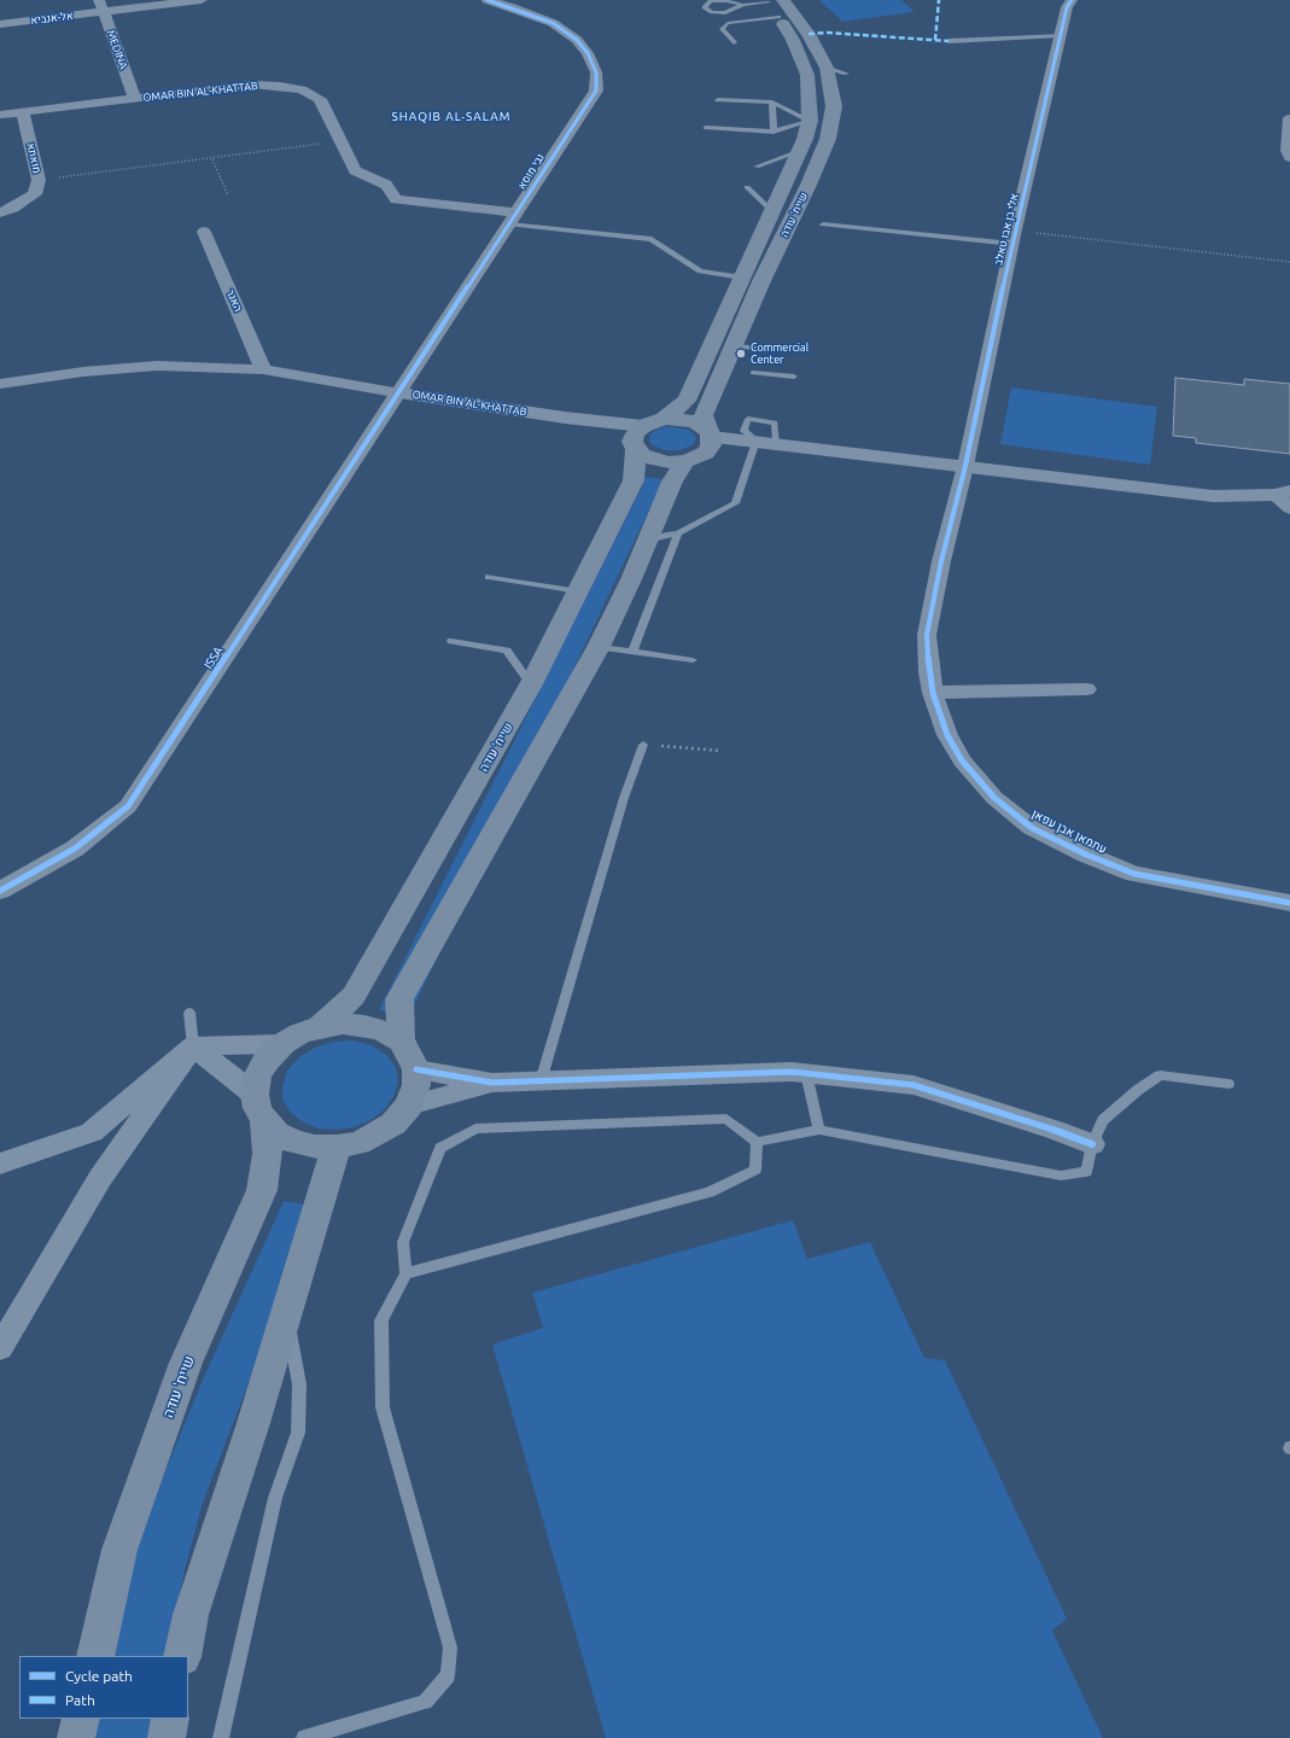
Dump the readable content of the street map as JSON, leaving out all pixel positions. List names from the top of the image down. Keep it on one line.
{"streets":{"main road":["שייח' עודה"],"street":["אל-אנביא","MEDINA","OMAR BIN AL-KHATTAB","מואתא","נבי מוסא","אלי בן אבו טאלב","האגר","ISSA","עתמאן אבן עפאן"]},"crossings":[["אל-אנביא","MEDINA"],["MEDINA","OMAR BIN AL-KHATTAB"],["OMAR BIN AL-KHATTAB","מואתא"],["OMAR BIN AL-KHATTAB","נבי מוסא"],["OMAR BIN AL-KHATTAB","שייח' עודה"],["OMAR BIN AL-KHATTAB","האגר"],["OMAR BIN AL-KHATTAB","ISSA"],["נבי מוסא","ISSA"],["אלי בן אבו טאלב","עתמאן אבן עפאן"]],"districts":["SHAQIB AL-SALAM"],"places":["Commercial Center"],"legend":["Cycle path","Path"]}
